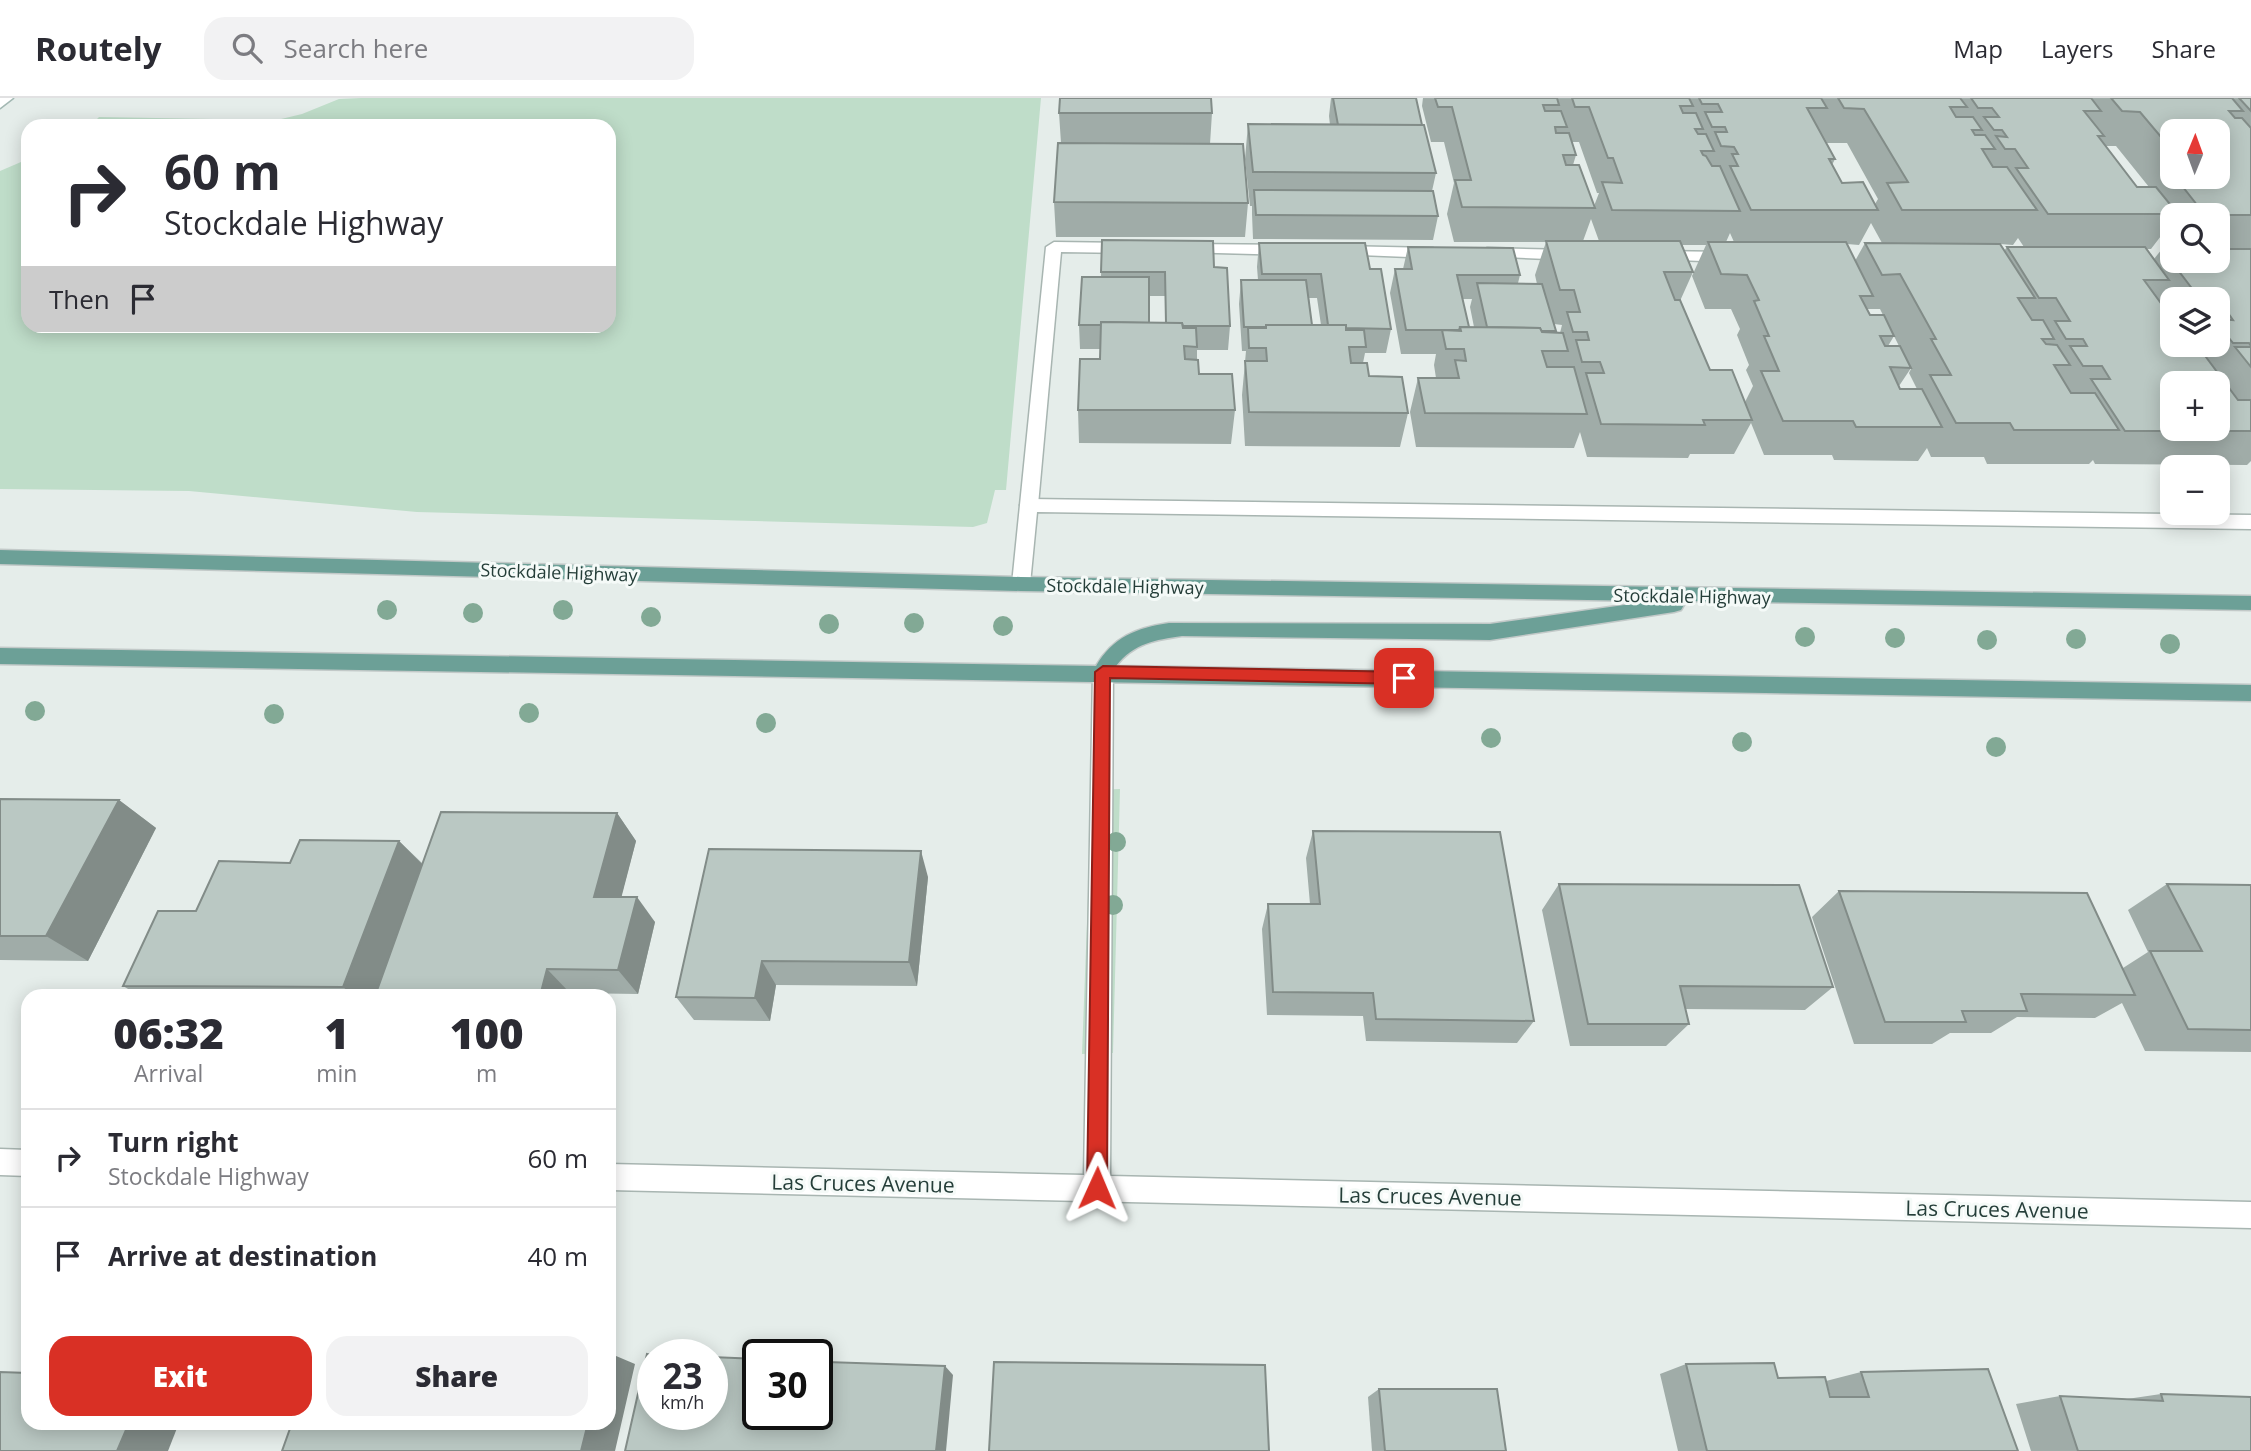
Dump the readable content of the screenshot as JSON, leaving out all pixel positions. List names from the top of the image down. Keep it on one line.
{"streets":{"main road":["Stockdale Highway"],"street":["Las Cruces Avenue"]},"north":"top","page":{"header":"Routely","search":"Search here","nav":["Map","Layers","Share"],"map_buttons":["+","−"],"turn":["60 m","Stockdale Highway"],"then":"Then","eta":["06:32","Arrival","1","min","100","m"],"list":[{"name":"Turn right","note":"Stockdale Highway","value":"60 m"},{"name":"Arrive at destination","value":"40 m"}],"buttons":["Exit","Share"],"speed":"23 km/h","limit":"30"}}
